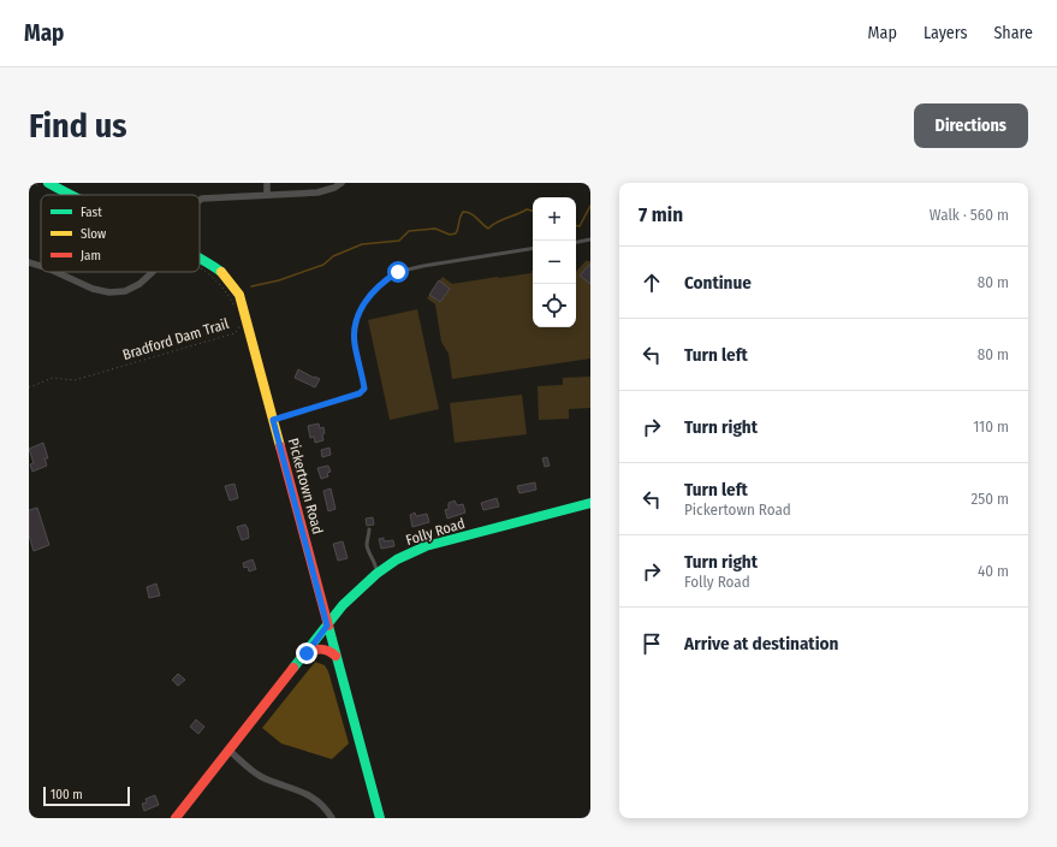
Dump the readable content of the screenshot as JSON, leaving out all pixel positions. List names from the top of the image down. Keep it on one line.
{"streets":{"street":["Pickertown Road","Folly Road"],"path":["Bradford Dam Trail"]},"crossings":[["Pickertown Road","Folly Road"]],"legend":["Fast","Slow","Jam"],"scale_bar":"100 m","page":{"header":"Map","nav":["Map","Layers","Share"],"buttons":"Directions","title":"Find us","heading":["7 min","Walk · 560 m"],"map_buttons":["+","−"],"list":[["Continue","80 m"],["Turn left","80 m"],["Turn right","110 m"],["Turn left","Pickertown Road","250 m"],["Turn right","Folly Road","40 m"],"Arrive at destination"],"scale":"100 m"}}
